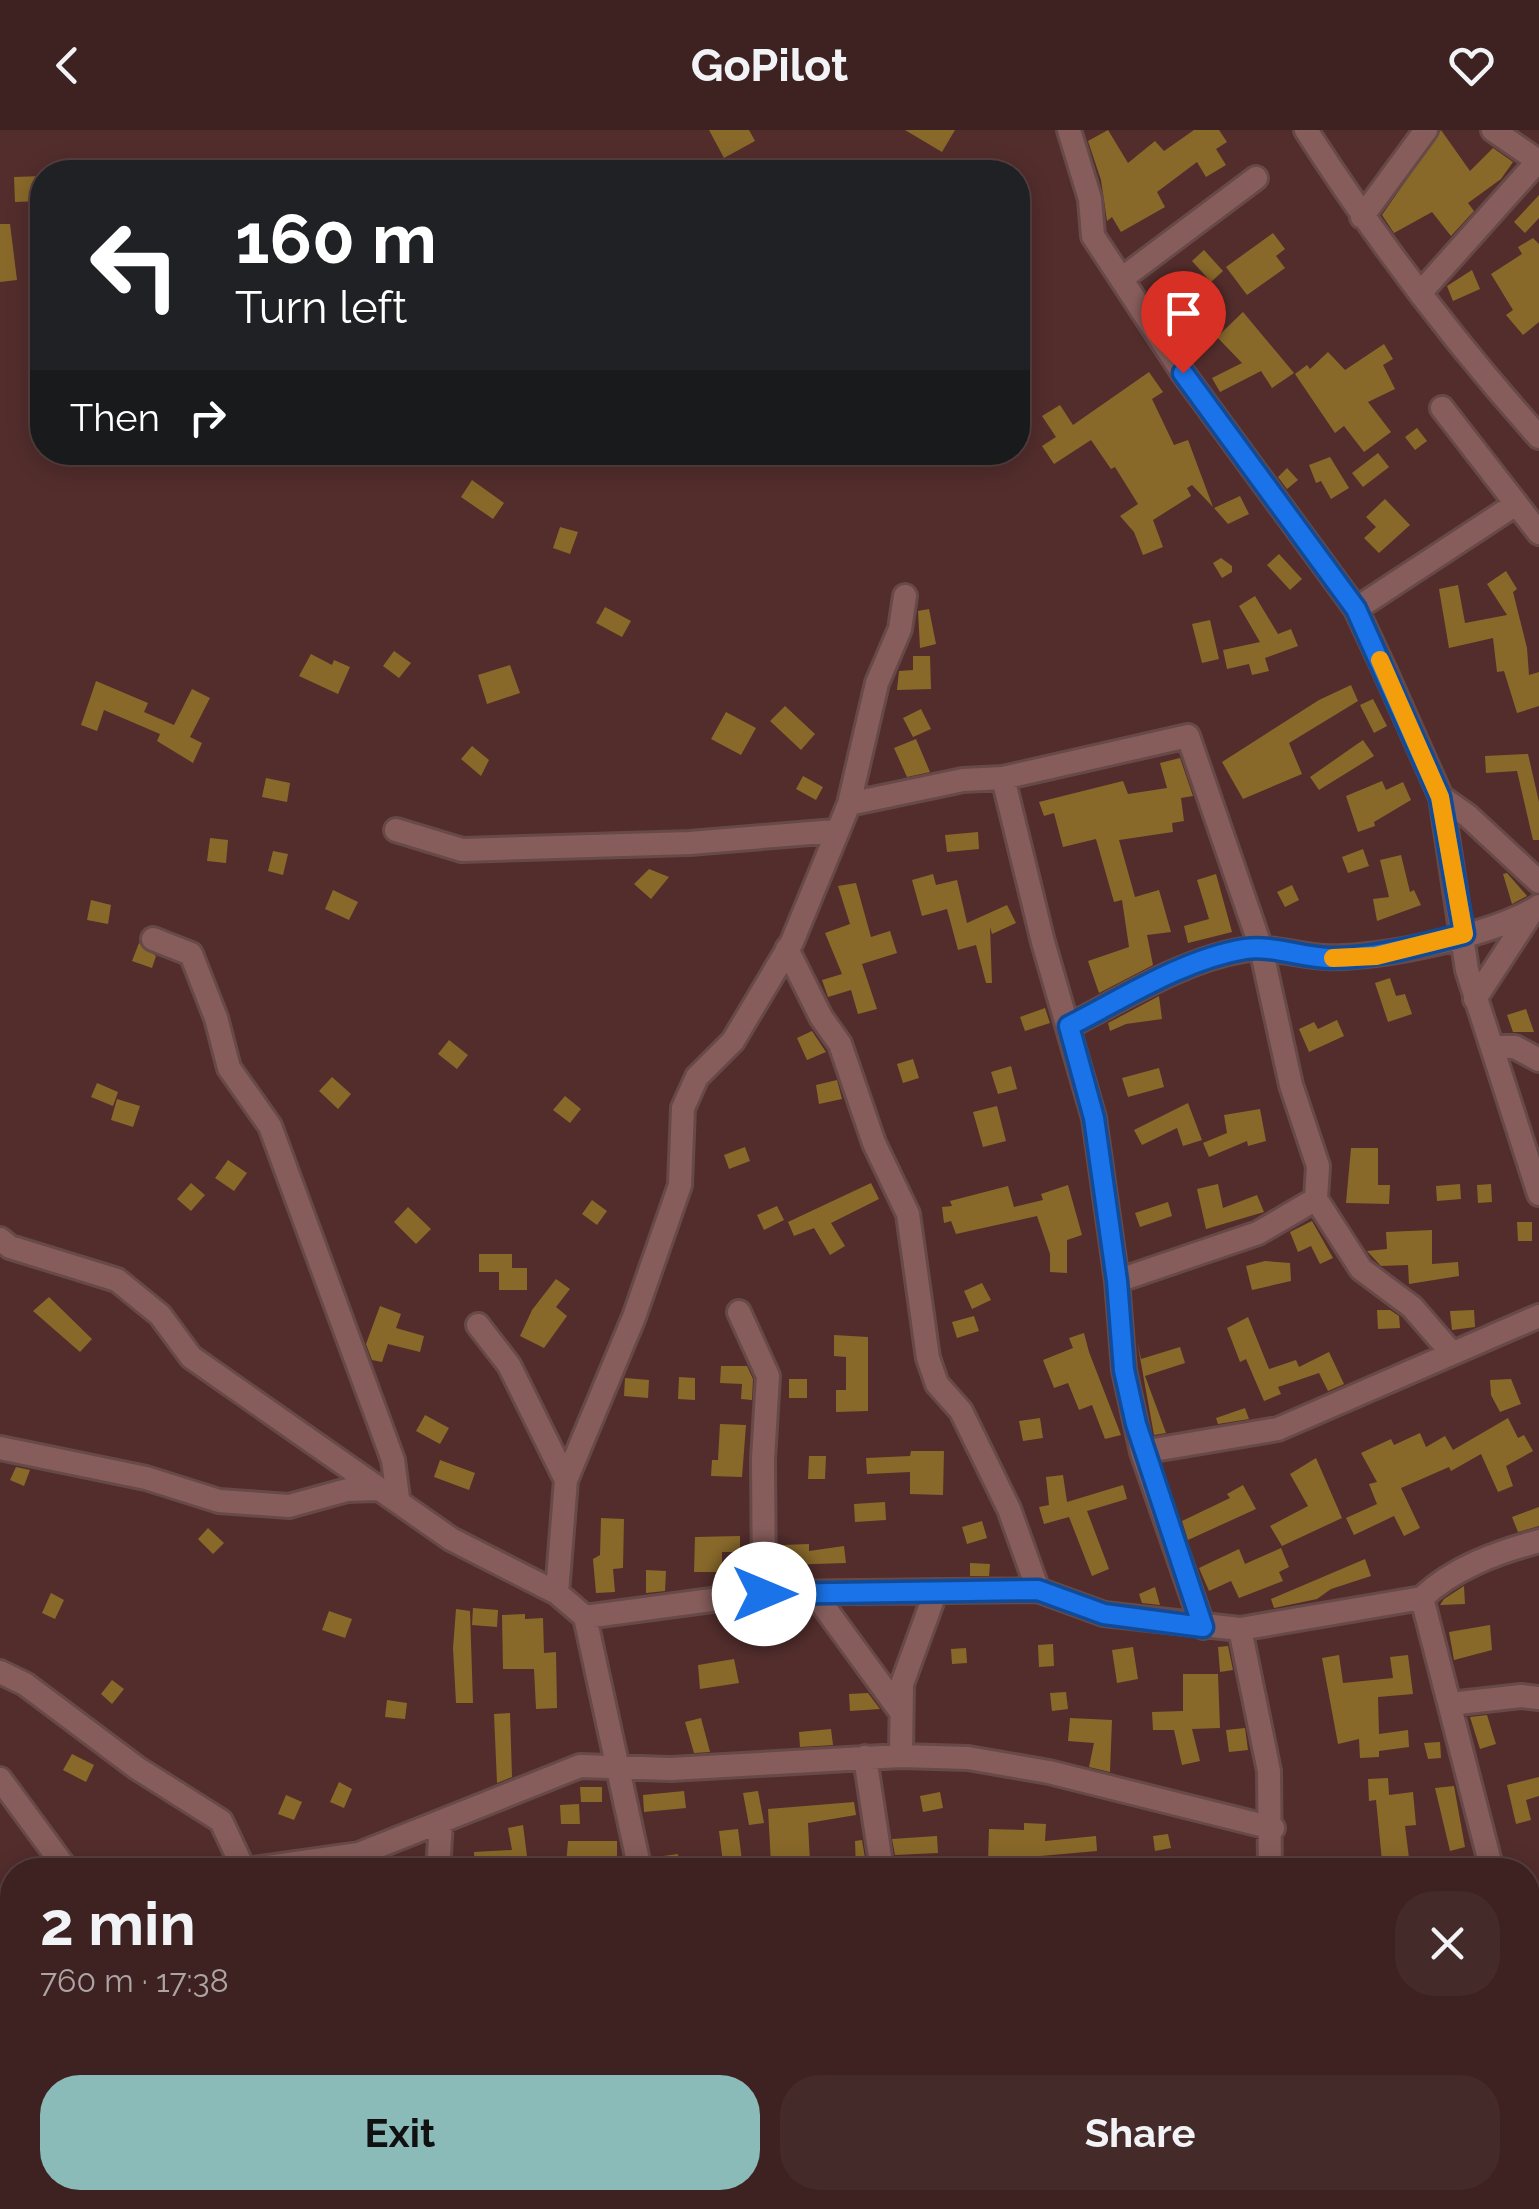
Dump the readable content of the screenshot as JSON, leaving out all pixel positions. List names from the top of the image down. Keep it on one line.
{"page":{"header":"GoPilot","turn":["160 m","Turn left"],"then":"Then","heading":["2 min","760 m · 17:38"],"buttons":["Exit","Share"]}}
